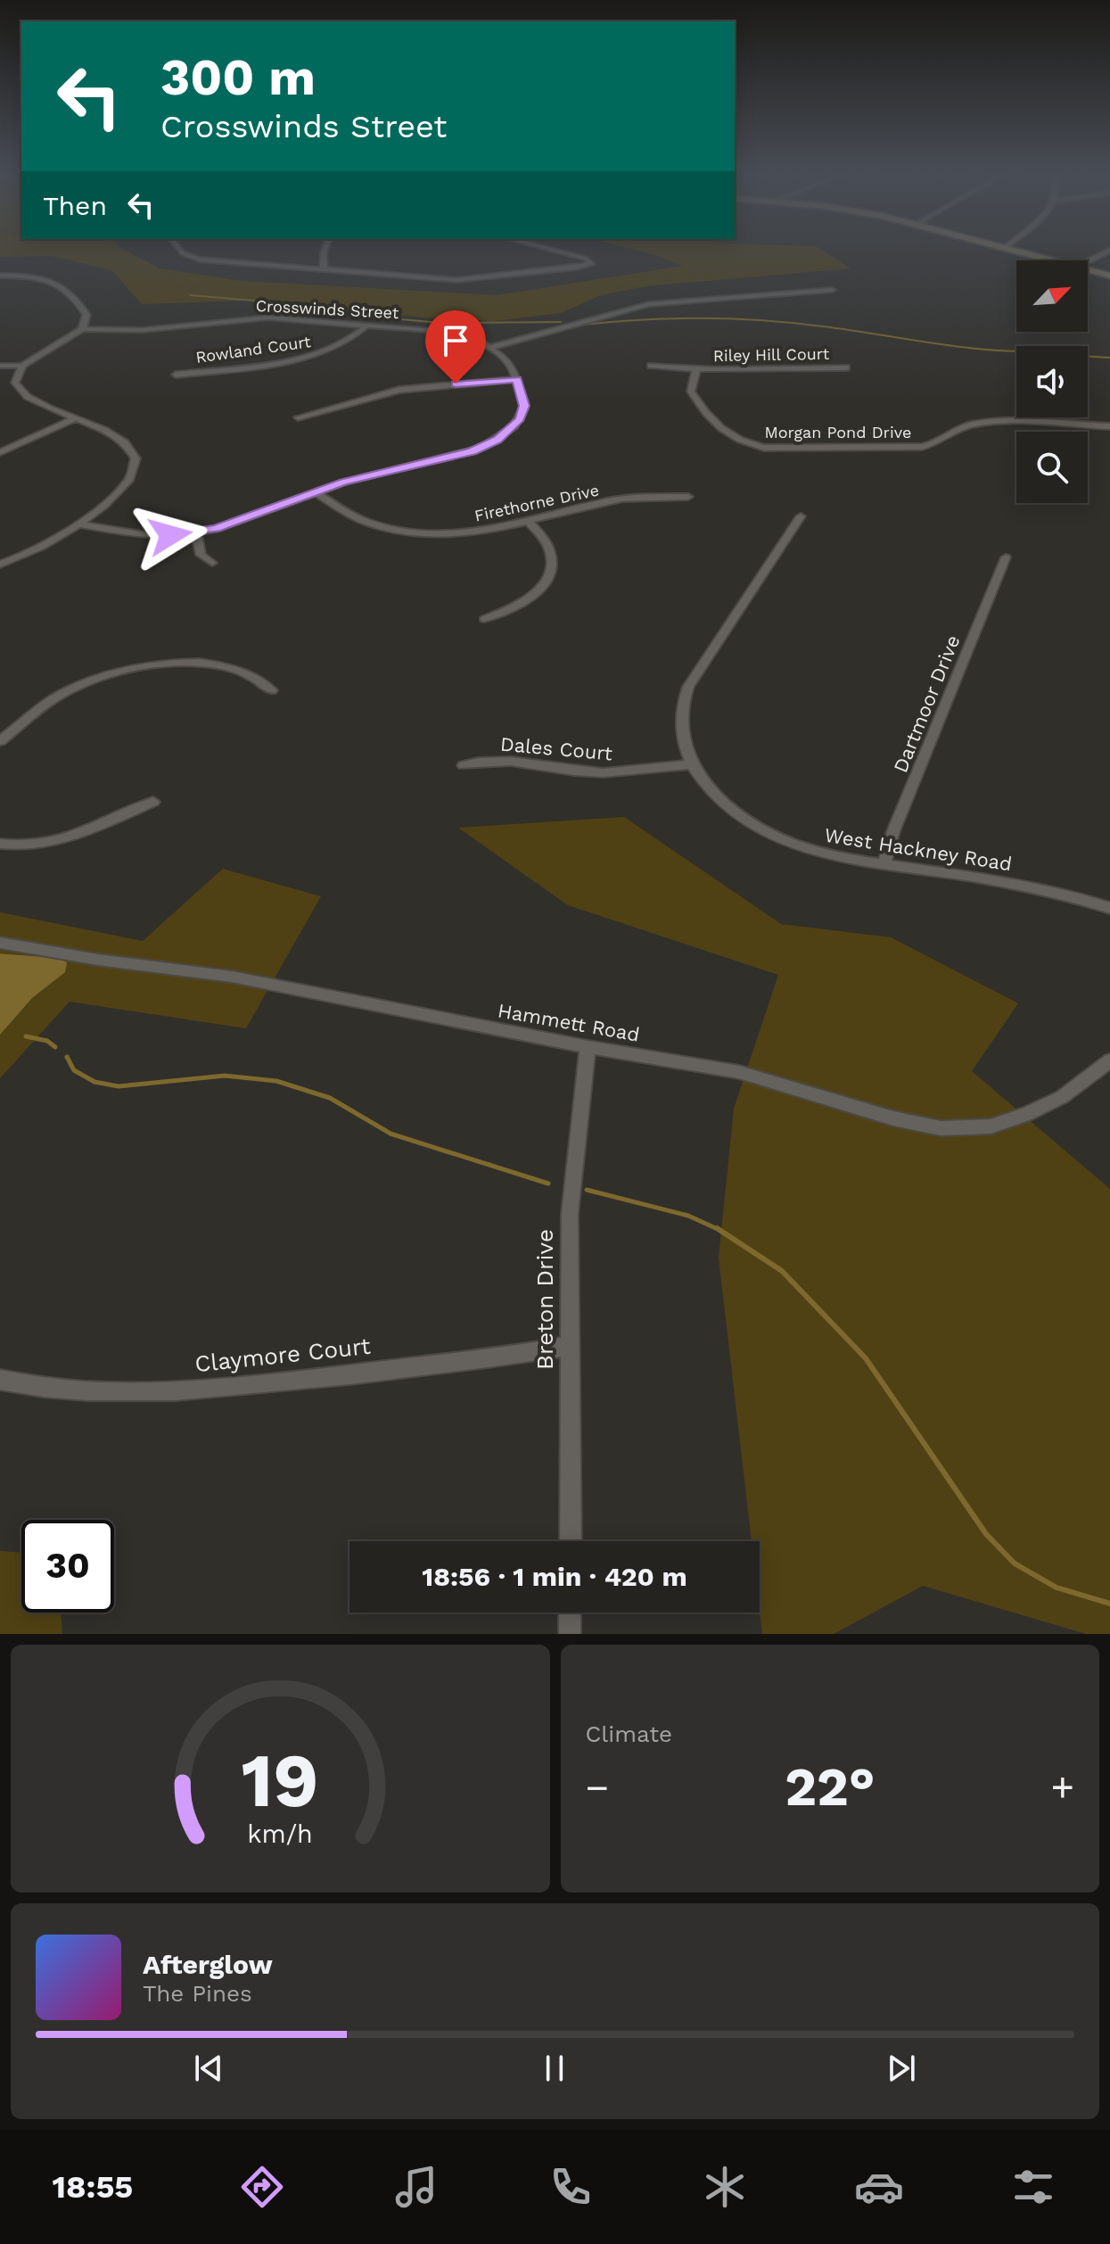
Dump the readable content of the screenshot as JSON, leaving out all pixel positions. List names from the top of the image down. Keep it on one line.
{"streets":{"street":["Crosswinds Street","Rowland Court","Riley Hill Court","Morgan Pond Drive","Firethorne Drive","Dartmoor Drive","Dales Court","West Hackney Road","Hammett Road","Breton Drive","Claymore Court"]},"crossings":[["Crosswinds Street","Rowland Court"],["Riley Hill Court","Morgan Pond Drive"],["Dartmoor Drive","West Hackney Road"],["Dales Court","West Hackney Road"],["Hammett Road","Breton Drive"],["Breton Drive","Claymore Court"]],"north":"top right","page":{"turn":["300 m","Crosswinds Street"],"then":"Then","limit":"30","trip":"18:56 · 1 min · 420 m","tile":"Climate","heat":["−","22°","+"],"song":["Afterglow","The Pines"],"tabs":"18:55","gauge":["19","km/h"]}}
